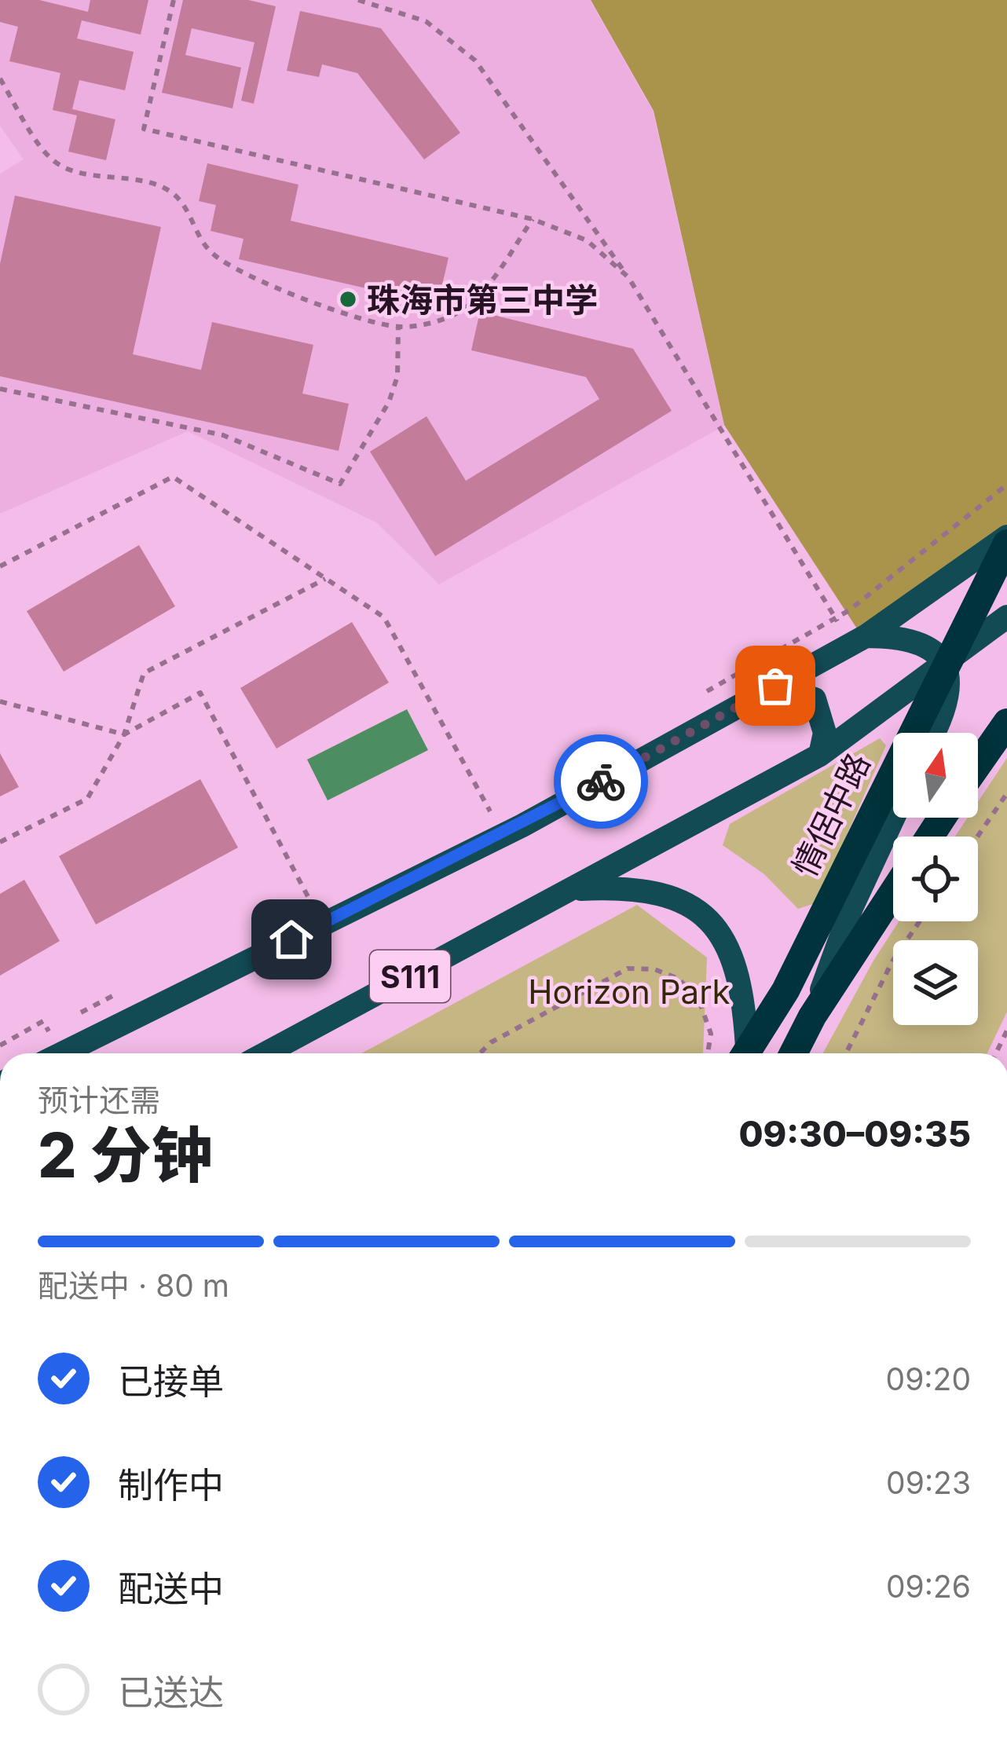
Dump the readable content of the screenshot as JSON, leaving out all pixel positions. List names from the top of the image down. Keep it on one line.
{"streets":{"highway":["情侶中路"],"main road":["S111"]},"crossings":[["情侶中路","S111"]],"parks":["Horizon Park"],"places":["珠海市第三中学"],"north":"top","page":{"heading":["2 分钟","预计还需","09:30–09:35"],"bar":"配送中 · 80 m","list":[["已接单","09:20"],["制作中","09:23"],["配送中","09:26"],"已送达"]}}
